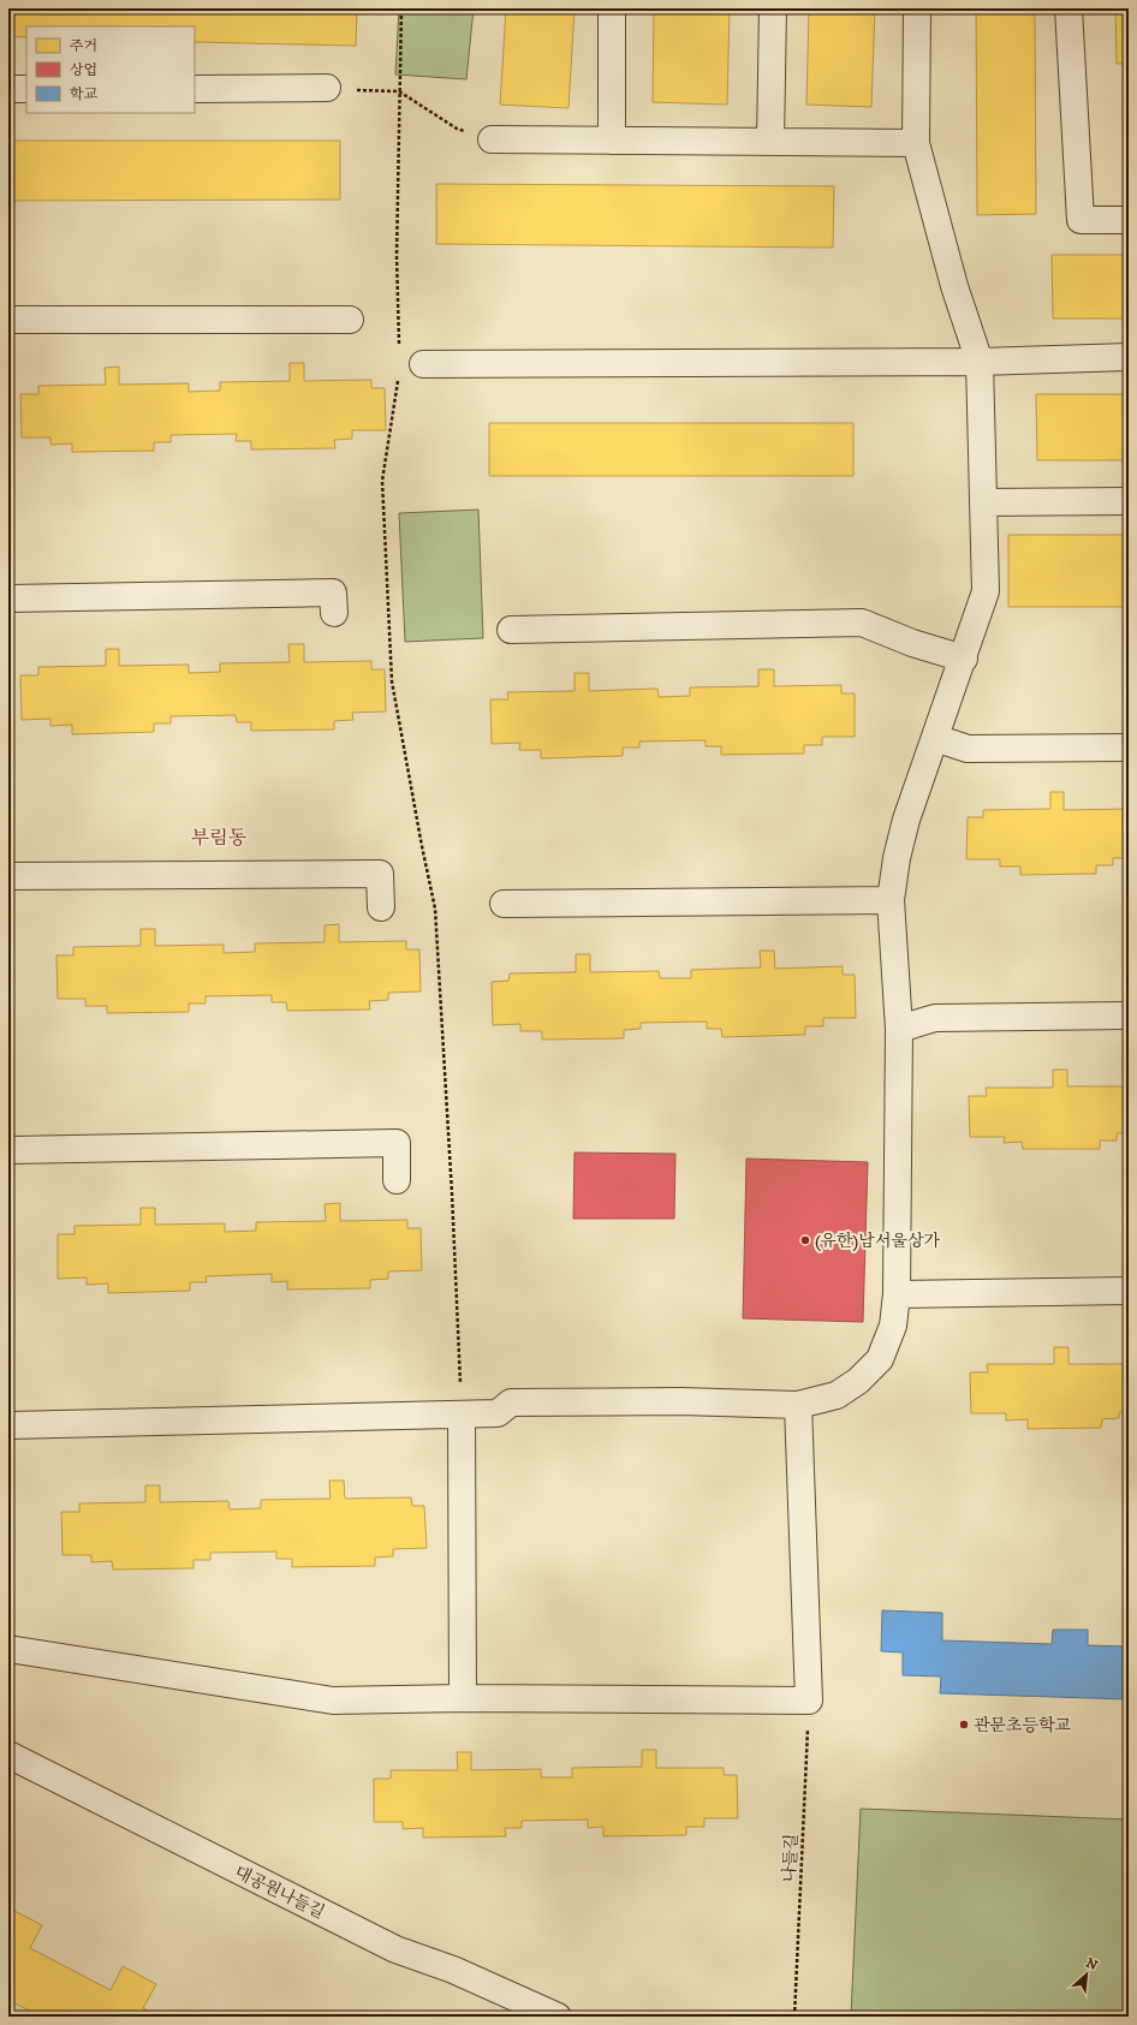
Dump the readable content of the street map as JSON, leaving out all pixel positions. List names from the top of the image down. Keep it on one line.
{"streets":{"street":["대공원나들길"],"path":["나들길"]},"districts":["부림동"],"places":["(유한)남서울상가","관문초등학교"],"legend":["주거","상업","학교"],"north":"top right"}
